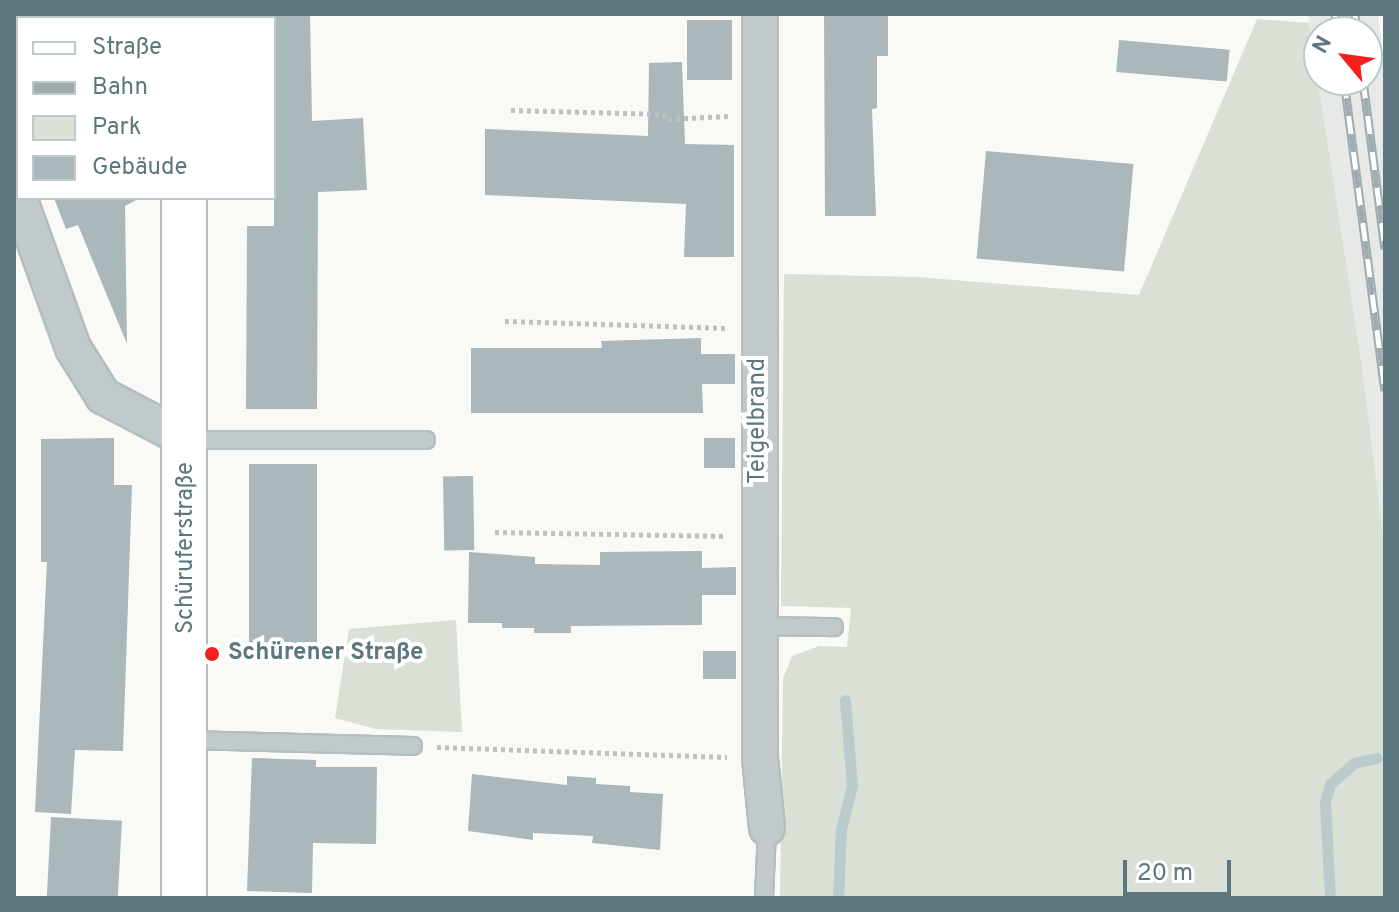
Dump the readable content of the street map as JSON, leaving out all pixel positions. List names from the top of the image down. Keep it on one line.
{"streets":{"main road":["Schüruferstraße"],"street":["Teigelbrand"]},"places":["Schürener Straße"],"legend":["Straße","Bahn","Park","Gebäude"],"scale_bar":"20 m","north":"top left"}
